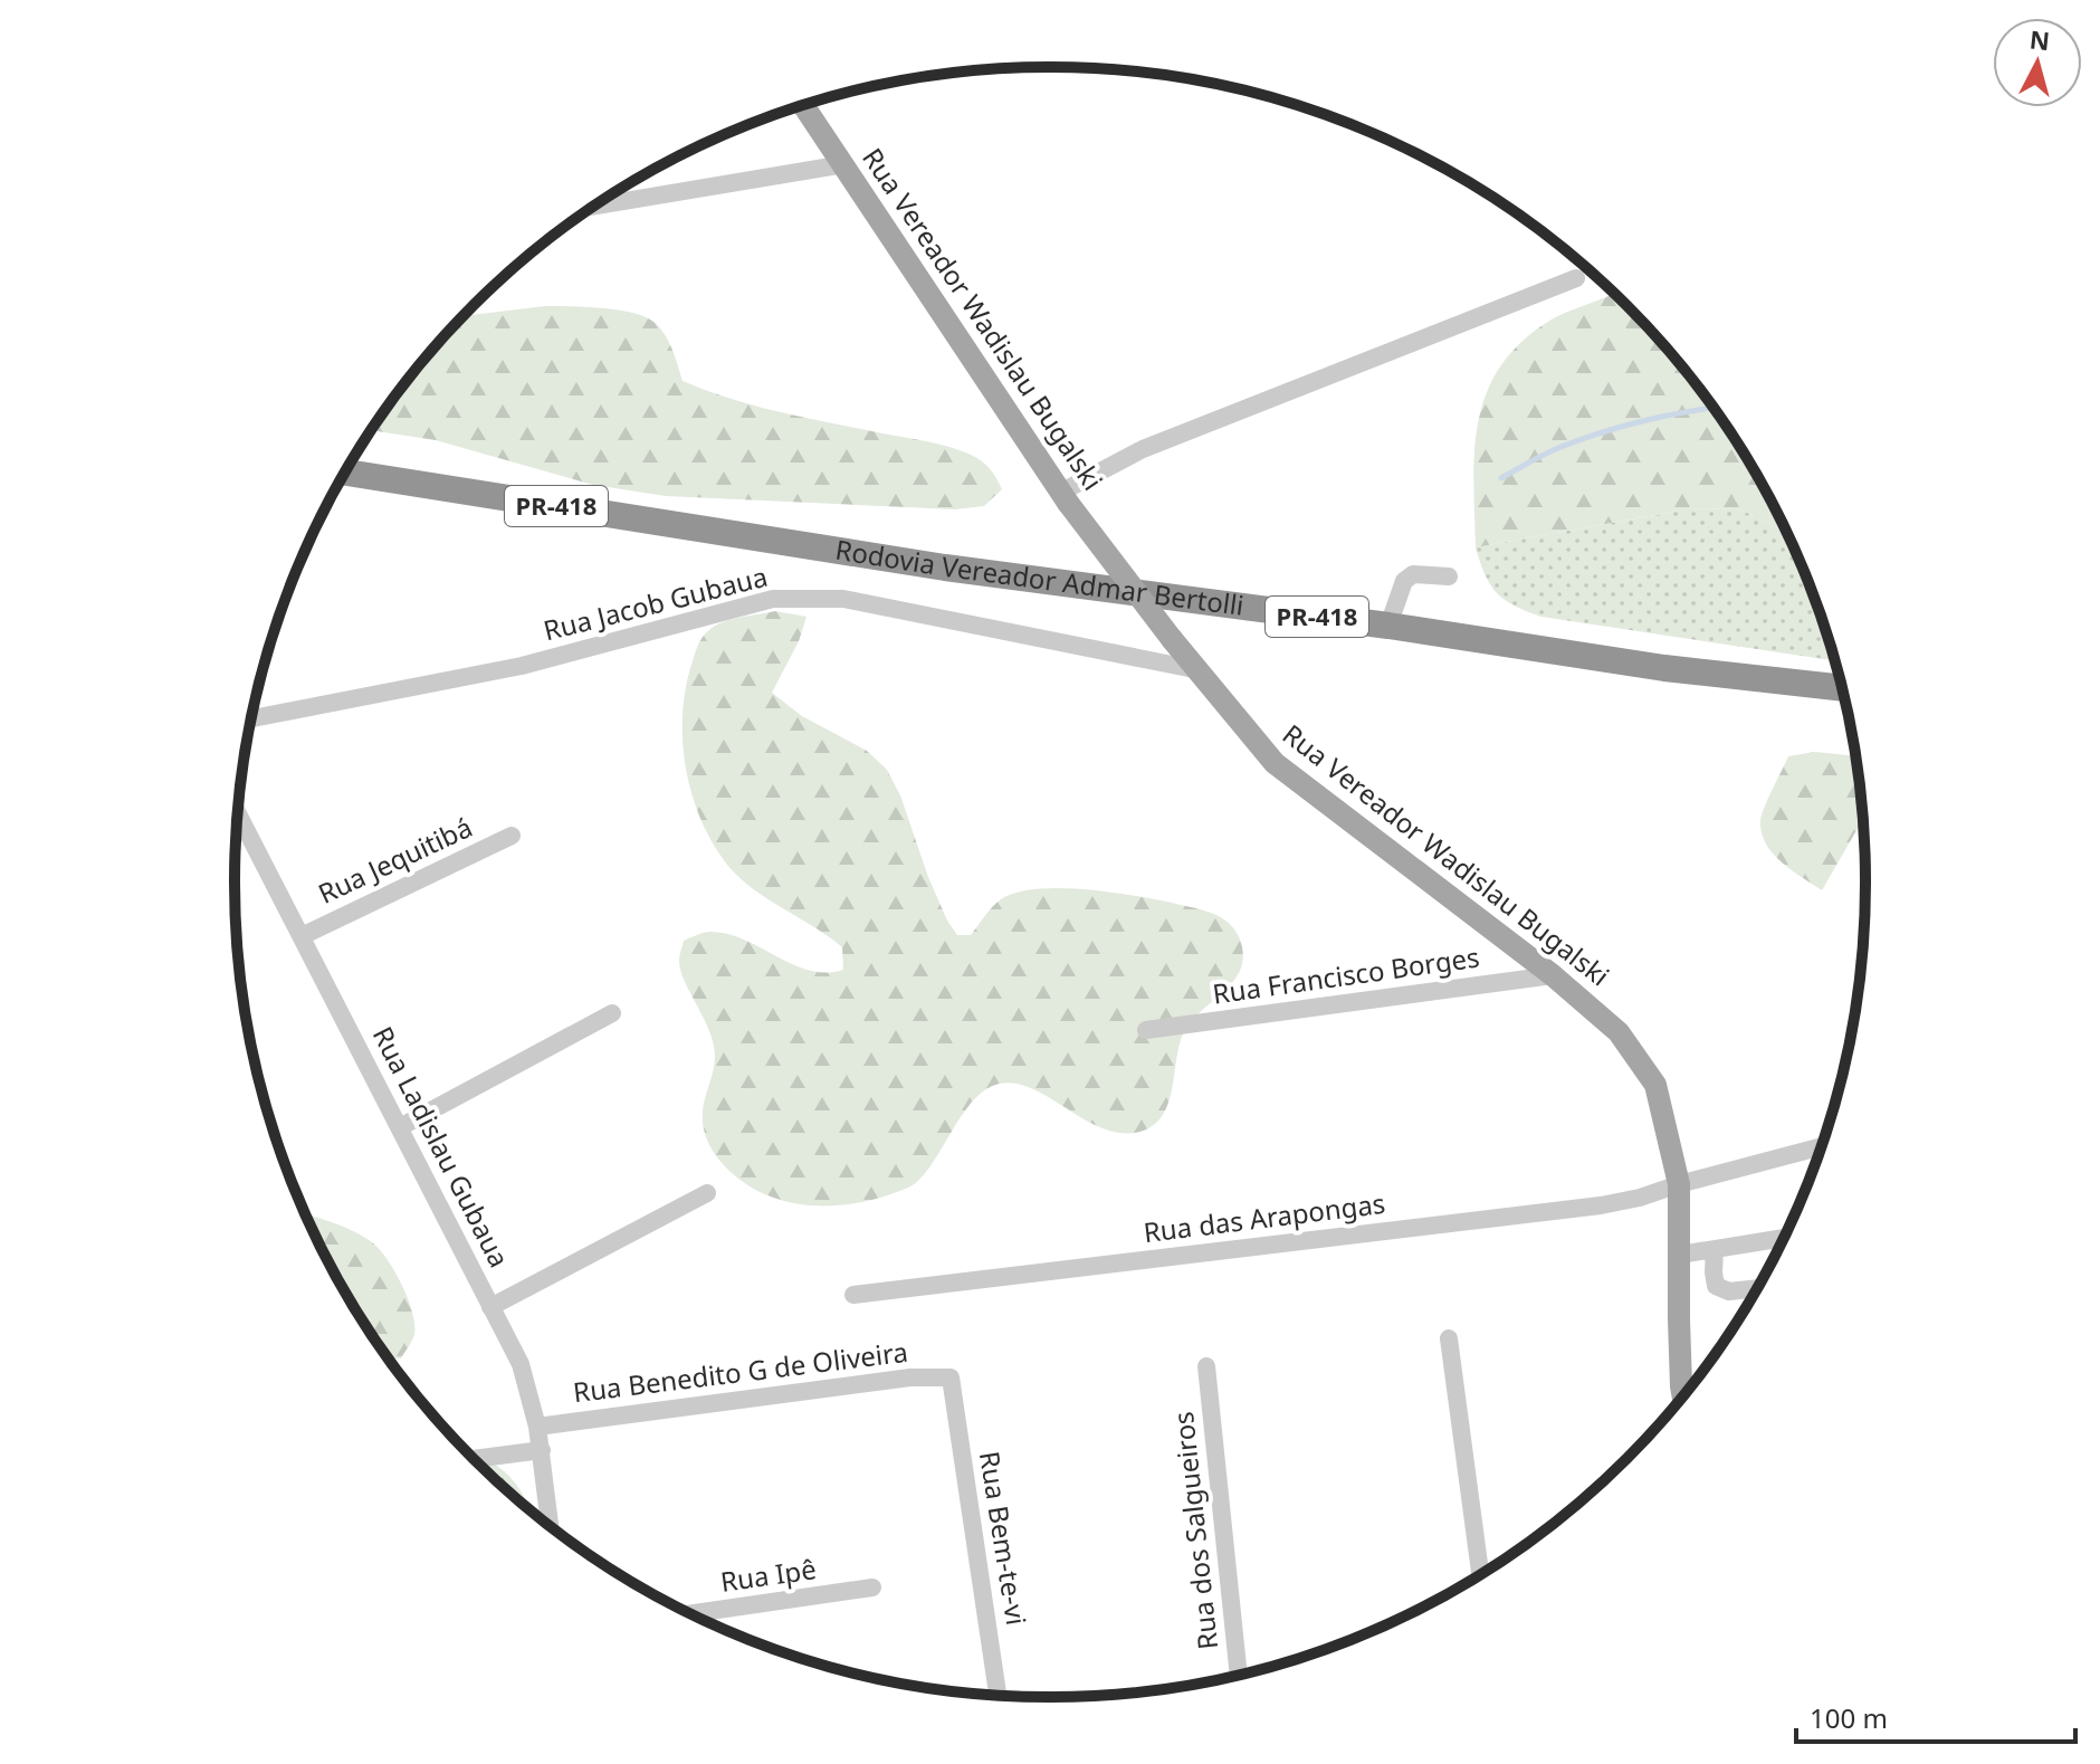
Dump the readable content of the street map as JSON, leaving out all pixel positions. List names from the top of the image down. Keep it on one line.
{"streets":{"highway":["PR-418","Rodovia Vereador Admar Bertolli"],"main road":["Rua Vereador Wadislau Bugalski"],"street":["Rua Jacob Gubaua","Rua Jequitibá","Rua Francisco Borges","Rua Ladislau Gubaua","Rua das Arapongas","Rua Benedito G de Oliveira","Rua dos Salgueiros","Rua Bem-te-vi","Rua Ipê"]},"crossings":[["Rua Vereador Wadislau Bugalski","Rua Jacob Gubaua"],["Rua Vereador Wadislau Bugalski","Rua Francisco Borges"],["Rua Vereador Wadislau Bugalski","Rua das Arapongas"],["Rua Jequitibá","Rua Ladislau Gubaua"],["Rua Ladislau Gubaua","Rua Benedito G de Oliveira"],["Rua Benedito G de Oliveira","Rua Bem-te-vi"]],"scale_bar":"100 m","north":"top"}
